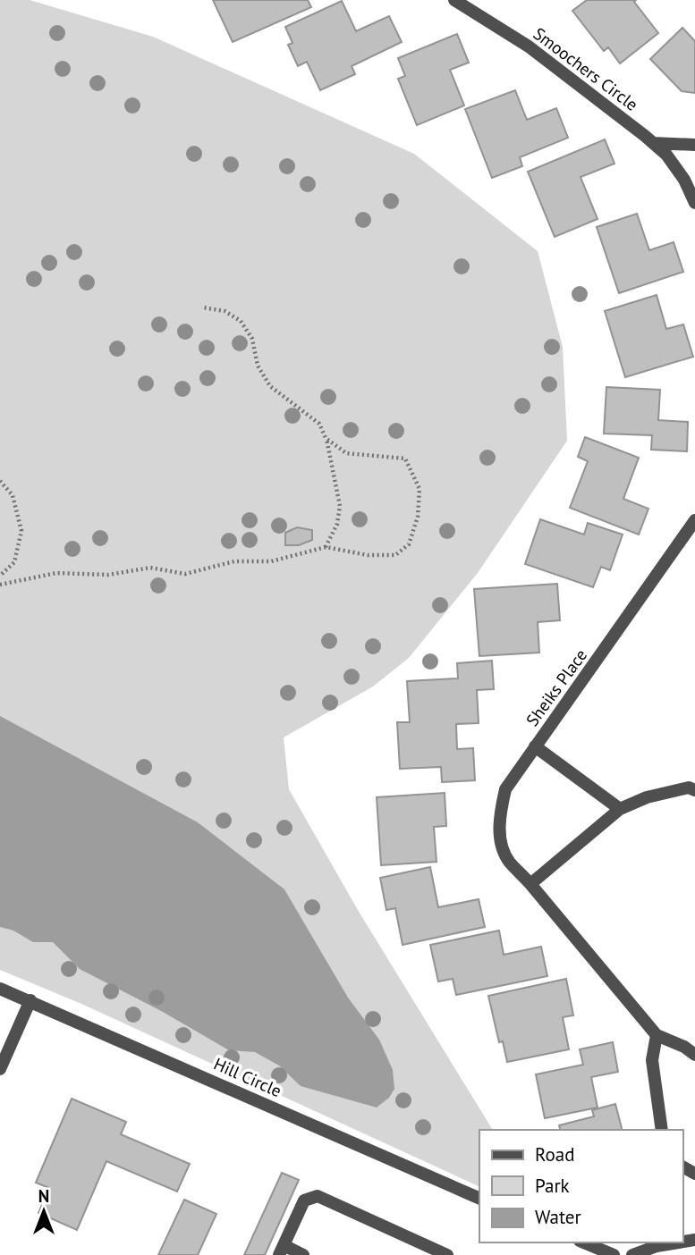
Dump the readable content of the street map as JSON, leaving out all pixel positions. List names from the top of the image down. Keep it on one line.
{"streets":{"street":["Smoochers Circle","Sheiks Place","Hill Circle"]},"legend":["Road","Park","Water"],"north":"top"}
